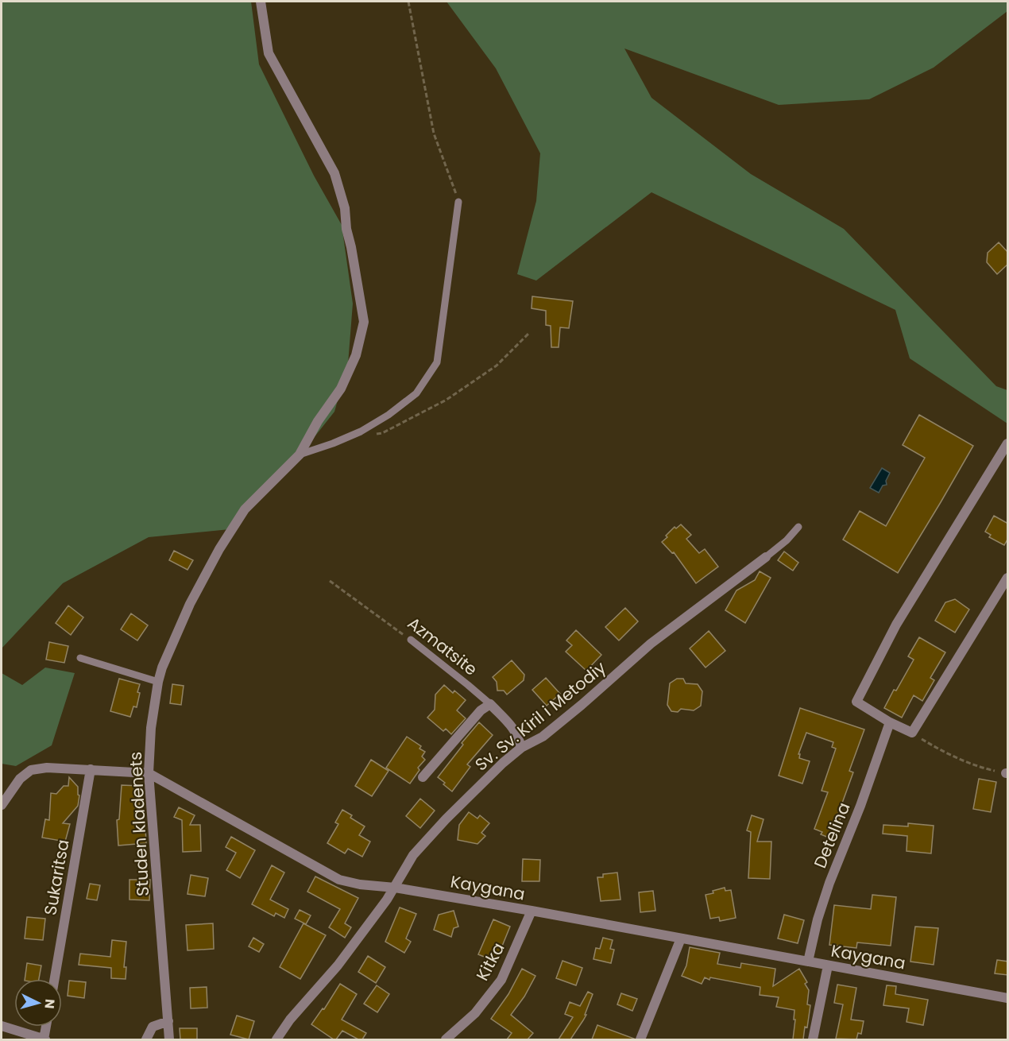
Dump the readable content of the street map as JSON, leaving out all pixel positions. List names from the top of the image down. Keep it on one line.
{"streets":{"street":["Azmatsite","Sv. Sv. Kiril i Metodiy","Studen kladenets","Detelina","Sukaritsa","Kaygana","Kitka"]},"crossings":[["Azmatsite","Sv. Sv. Kiril i Metodiy"],["Sv. Sv. Kiril i Metodiy","Kaygana"],["Studen kladenets","Kaygana"],["Detelina","Kaygana"],["Sukaritsa","Kaygana"],["Kaygana","Kitka"]],"north":"right"}
